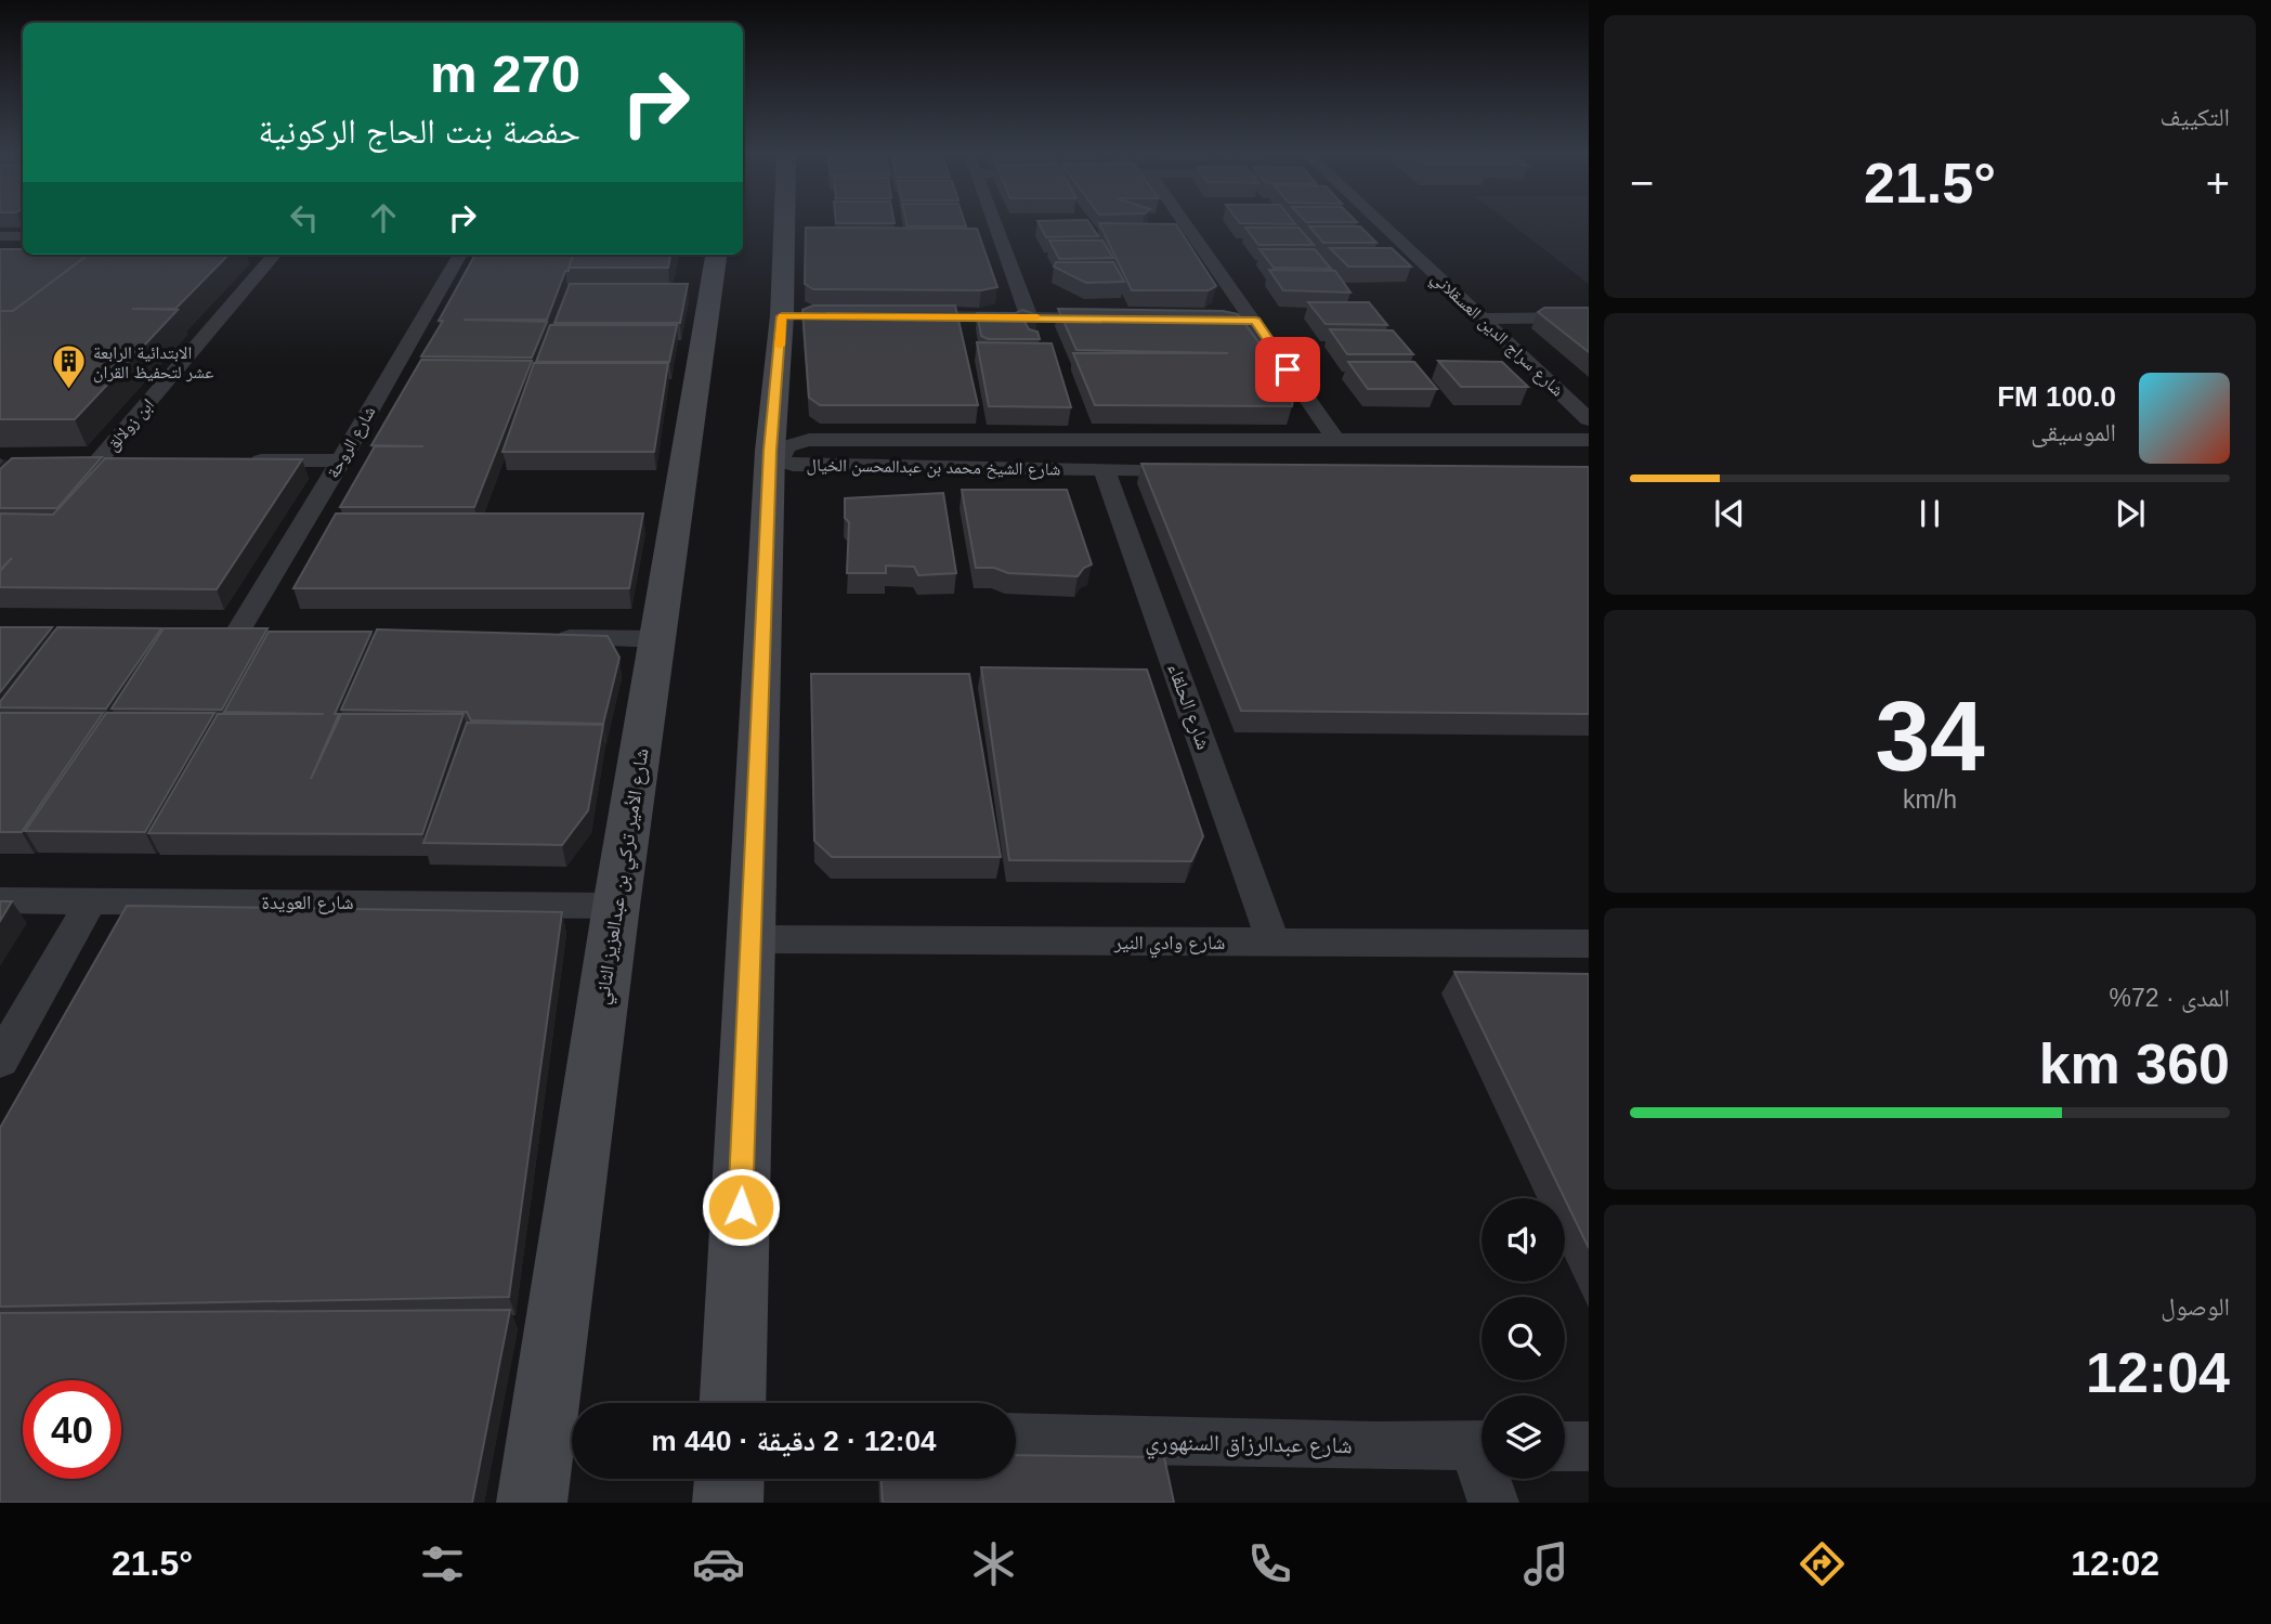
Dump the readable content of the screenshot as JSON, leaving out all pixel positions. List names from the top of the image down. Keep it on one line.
{"streets":{"street":["شارع سراج الدين العسقلاني","ابن زولالق","شارع الروحة","شارع الشيخ محمد بن عبدالمحسن الخيال","شارع الحلقاء","شارع الأمير تركي بن عبدالعزيز الثاني","شارع العويدة","شارع وادي النير","شارع عبدالرزاق السنهوري"]},"crossings":[["شارع الشيخ محمد بن عبدالمحسن الخيال","شارع الحلقاء"],["شارع الحلقاء","شارع وادي النير"],["شارع الأمير تركي بن عبدالعزيز الثاني","شارع العويدة"],["شارع الأمير تركي بن عبدالعزيز الثاني","شارع وادي النير"]],"places":{"building":["الابتدائية الرابعة عشر لتحفيظ القران"]},"page":{"tile":["التكييف",["34","km/h"],["المدى · 72%","360 km"],["الوصول","12:04"]],"turn":["270 m","حفصة بنت الحاج الركونية"],"heat":["−","21.5°","+"],"song":["100.0 FM","الموسيقى"],"limit":"40","trip":"12:04 · 2 دقيقة · 440 m","tabs":["12:02","21.5°"]}}
